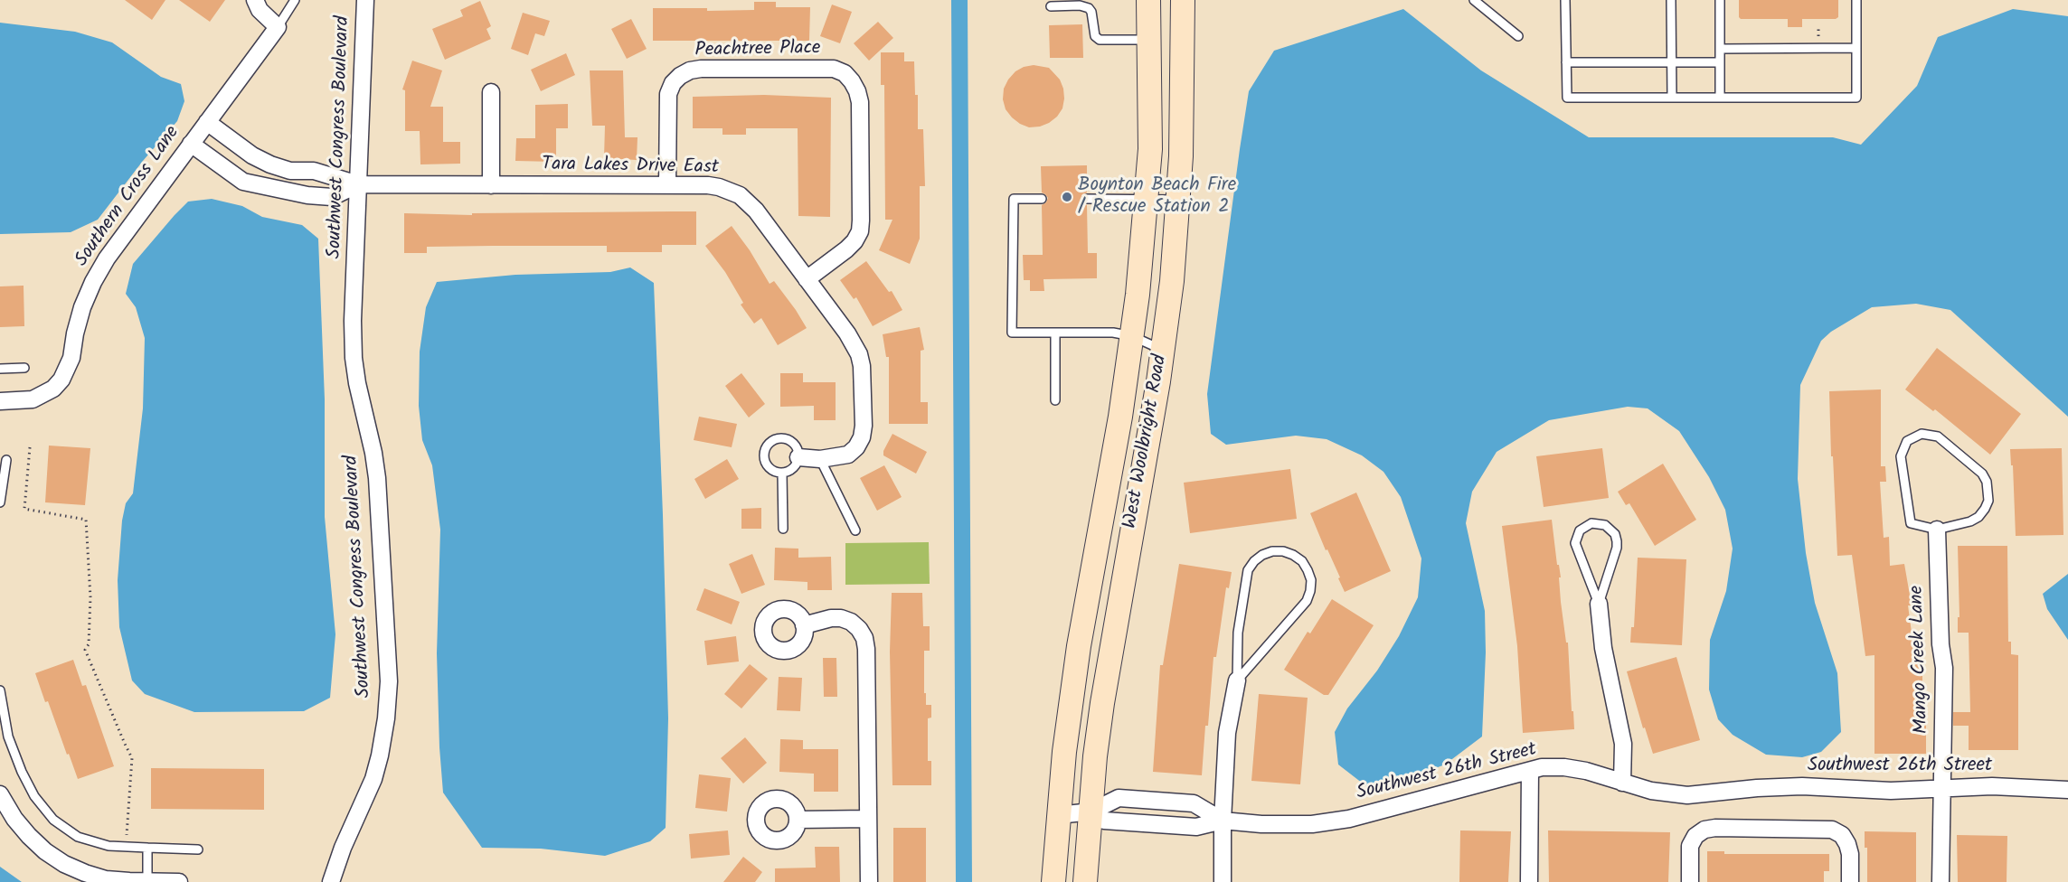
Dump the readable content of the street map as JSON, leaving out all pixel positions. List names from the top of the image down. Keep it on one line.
{"streets":{"main road":["West Woolbright Road"],"street":["Peachtree Place","Southwest Congress Boulevard","Tara Lakes Drive East","Southern Cross Lane","Mango Creek Lane","Southwest 26th Street"]},"crossings":[["Peachtree Place","Tara Lakes Drive East"],["Southwest Congress Boulevard","Tara Lakes Drive East"],["Tara Lakes Drive East","Southern Cross Lane"],["West Woolbright Road","Southwest 26th Street"],["Mango Creek Lane","Southwest 26th Street"]],"places":["Boynton Beach Fire / Rescue Station 2"]}
